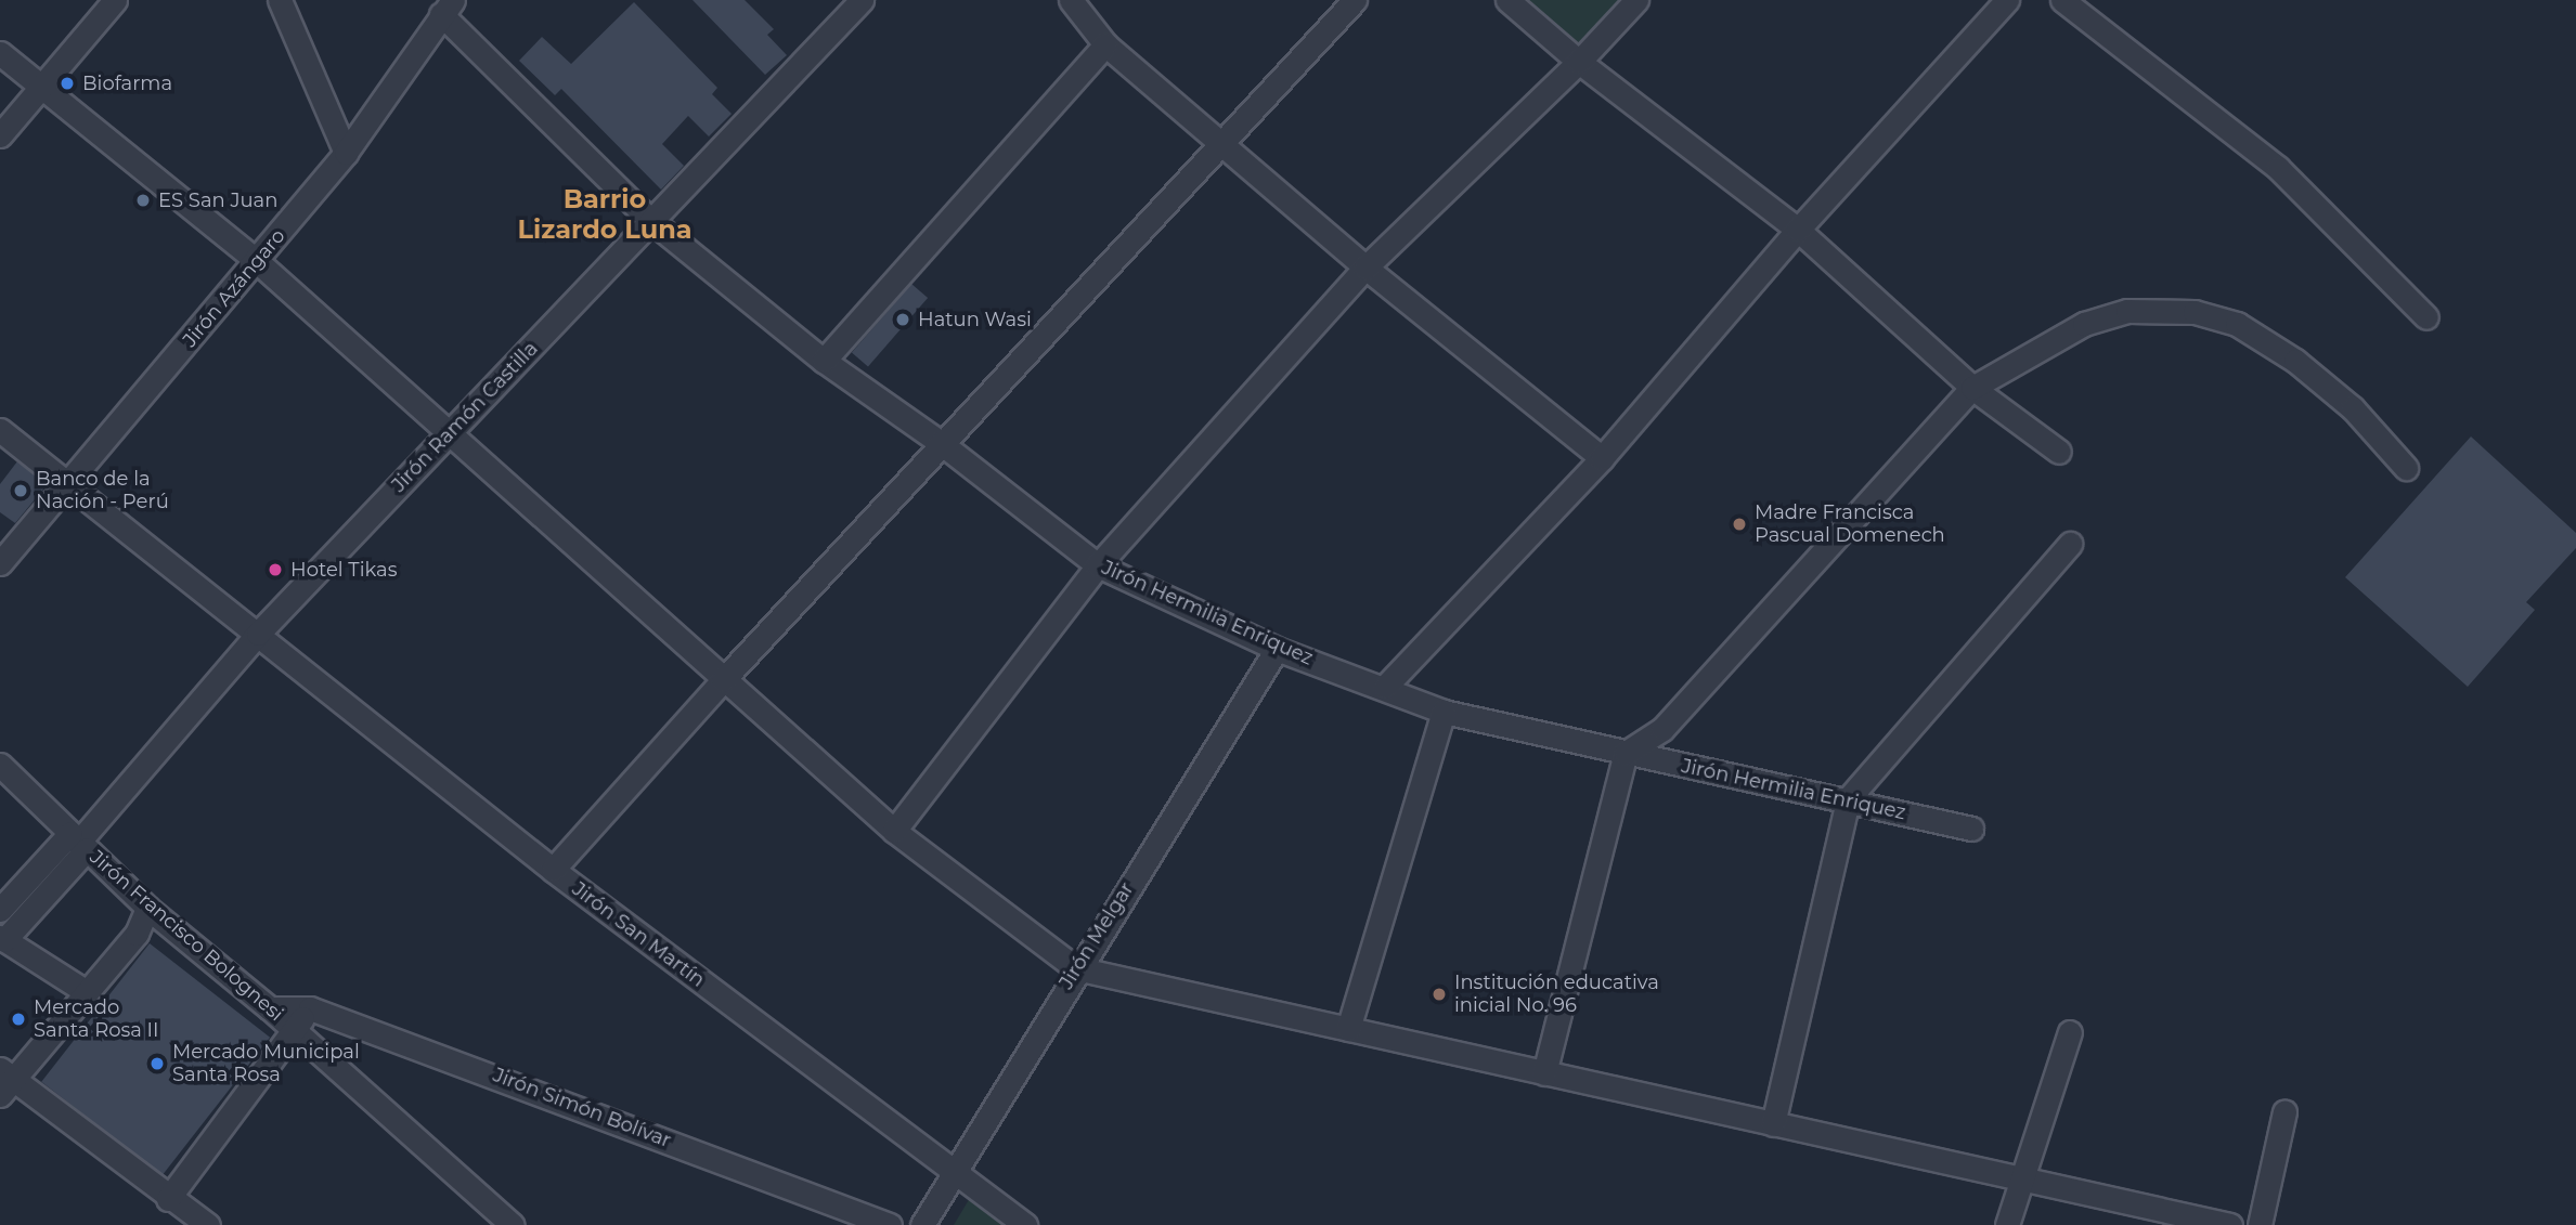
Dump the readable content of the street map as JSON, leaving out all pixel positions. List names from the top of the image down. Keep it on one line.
{"streets":{"street":["Jirón Azángaro","Jirón Ramón Castilla","Jirón Hermilia Enriquez","Jirón San Martín","Jirón Francisco Bolognesi","Jirón Melgar","Jirón Simón Bolívar"]},"crossings":[["Jirón Azángaro","Jirón Hermilia Enriquez"],["Jirón Azángaro","Jirón San Martín"],["Jirón Ramón Castilla","Jirón Hermilia Enriquez"],["Jirón Ramón Castilla","Jirón San Martín"],["Jirón Ramón Castilla","Jirón Francisco Bolognesi"],["Jirón Hermilia Enriquez","Jirón Melgar"],["Jirón San Martín","Jirón Melgar"],["Jirón Francisco Bolognesi","Jirón Simón Bolívar"]],"districts":["Barrio Lizardo Luna"],"places":["Biofarma","ES San Juan","Hatun Wasi","Banco de la Nación - Perú","Madre Francisca Pascual Domenech","Hotel Tikas","Institución educativa inicial No. 96","Mercado Santa Rosa II","Mercado Municipal Santa Rosa"]}
